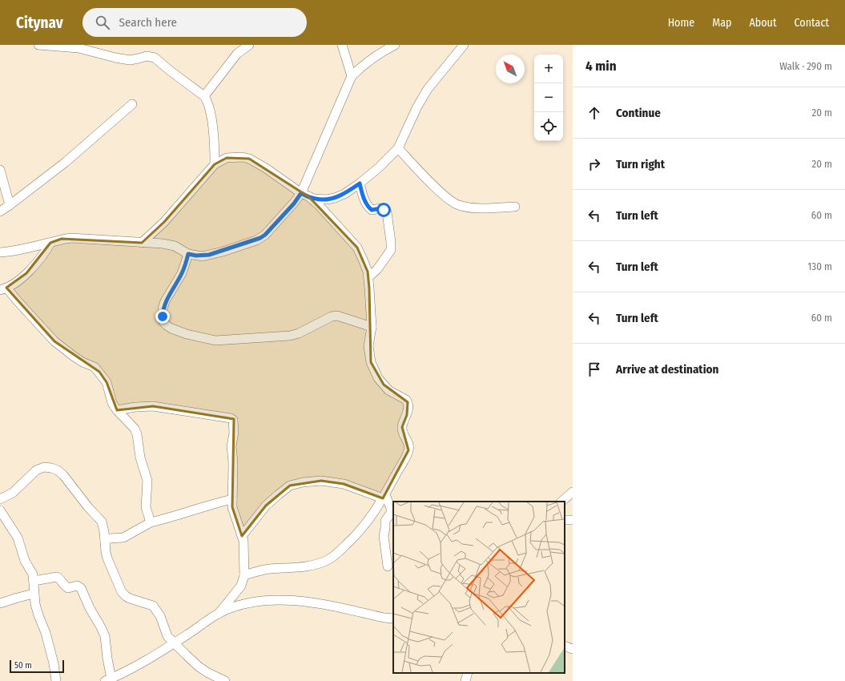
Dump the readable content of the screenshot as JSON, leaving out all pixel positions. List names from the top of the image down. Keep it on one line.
{"scale_bar":"50 m","north":"top left","page":{"header":"Citynav","search":"Search here","nav":["Home","Map","About","Contact"],"heading":["4 min","Walk · 290 m"],"map_buttons":["+","−"],"list":[["Continue","20 m"],["Turn right","20 m"],["Turn left","60 m"],["Turn left","130 m"],["Turn left","60 m"],"Arrive at destination"],"scale":"50 m"}}
